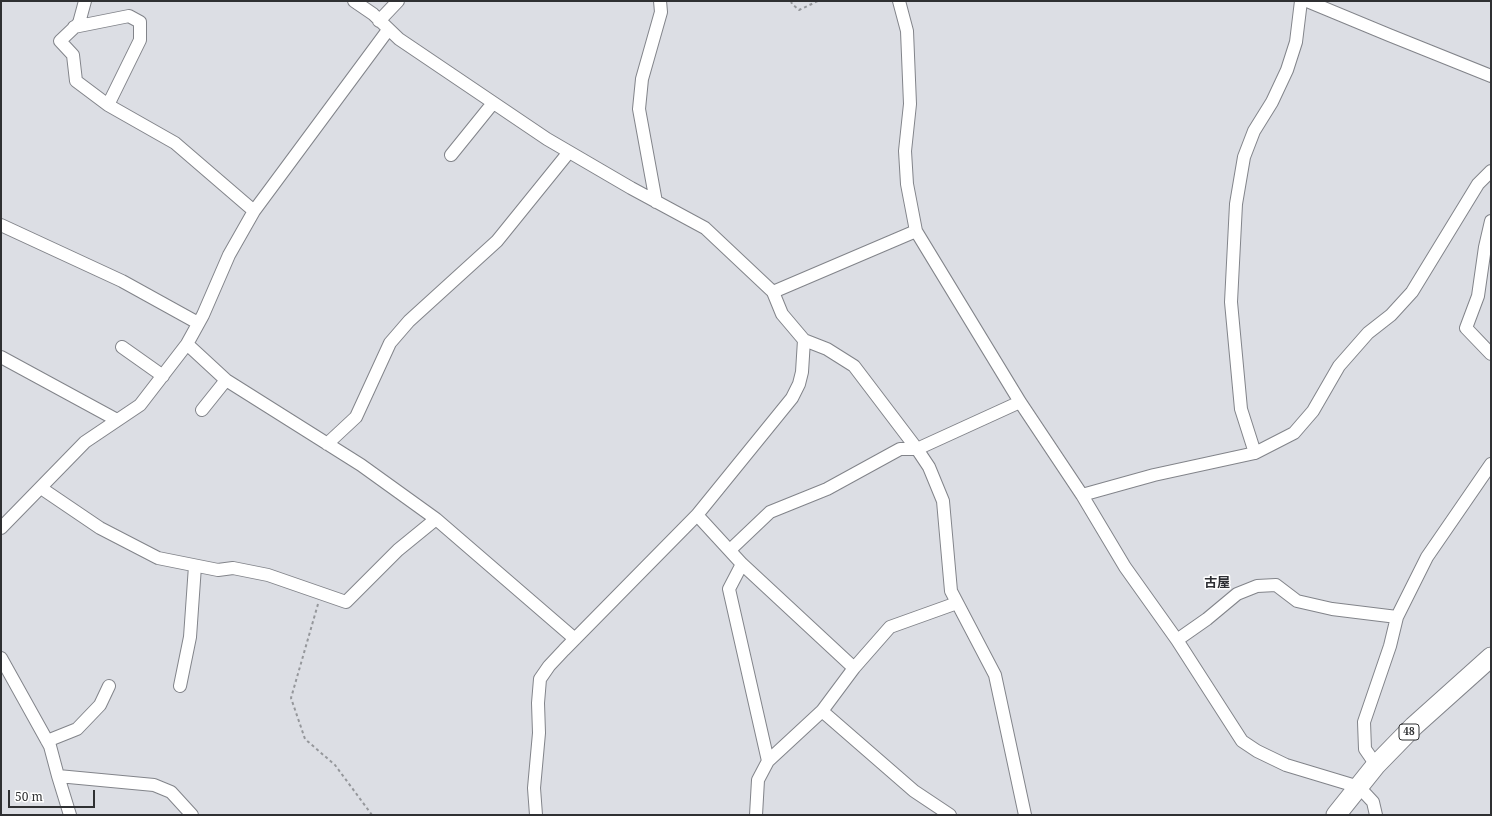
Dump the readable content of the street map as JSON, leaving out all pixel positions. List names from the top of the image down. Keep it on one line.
{"streets":{"main road":["48"]},"districts":["古屋"],"scale_bar":"50 m"}
